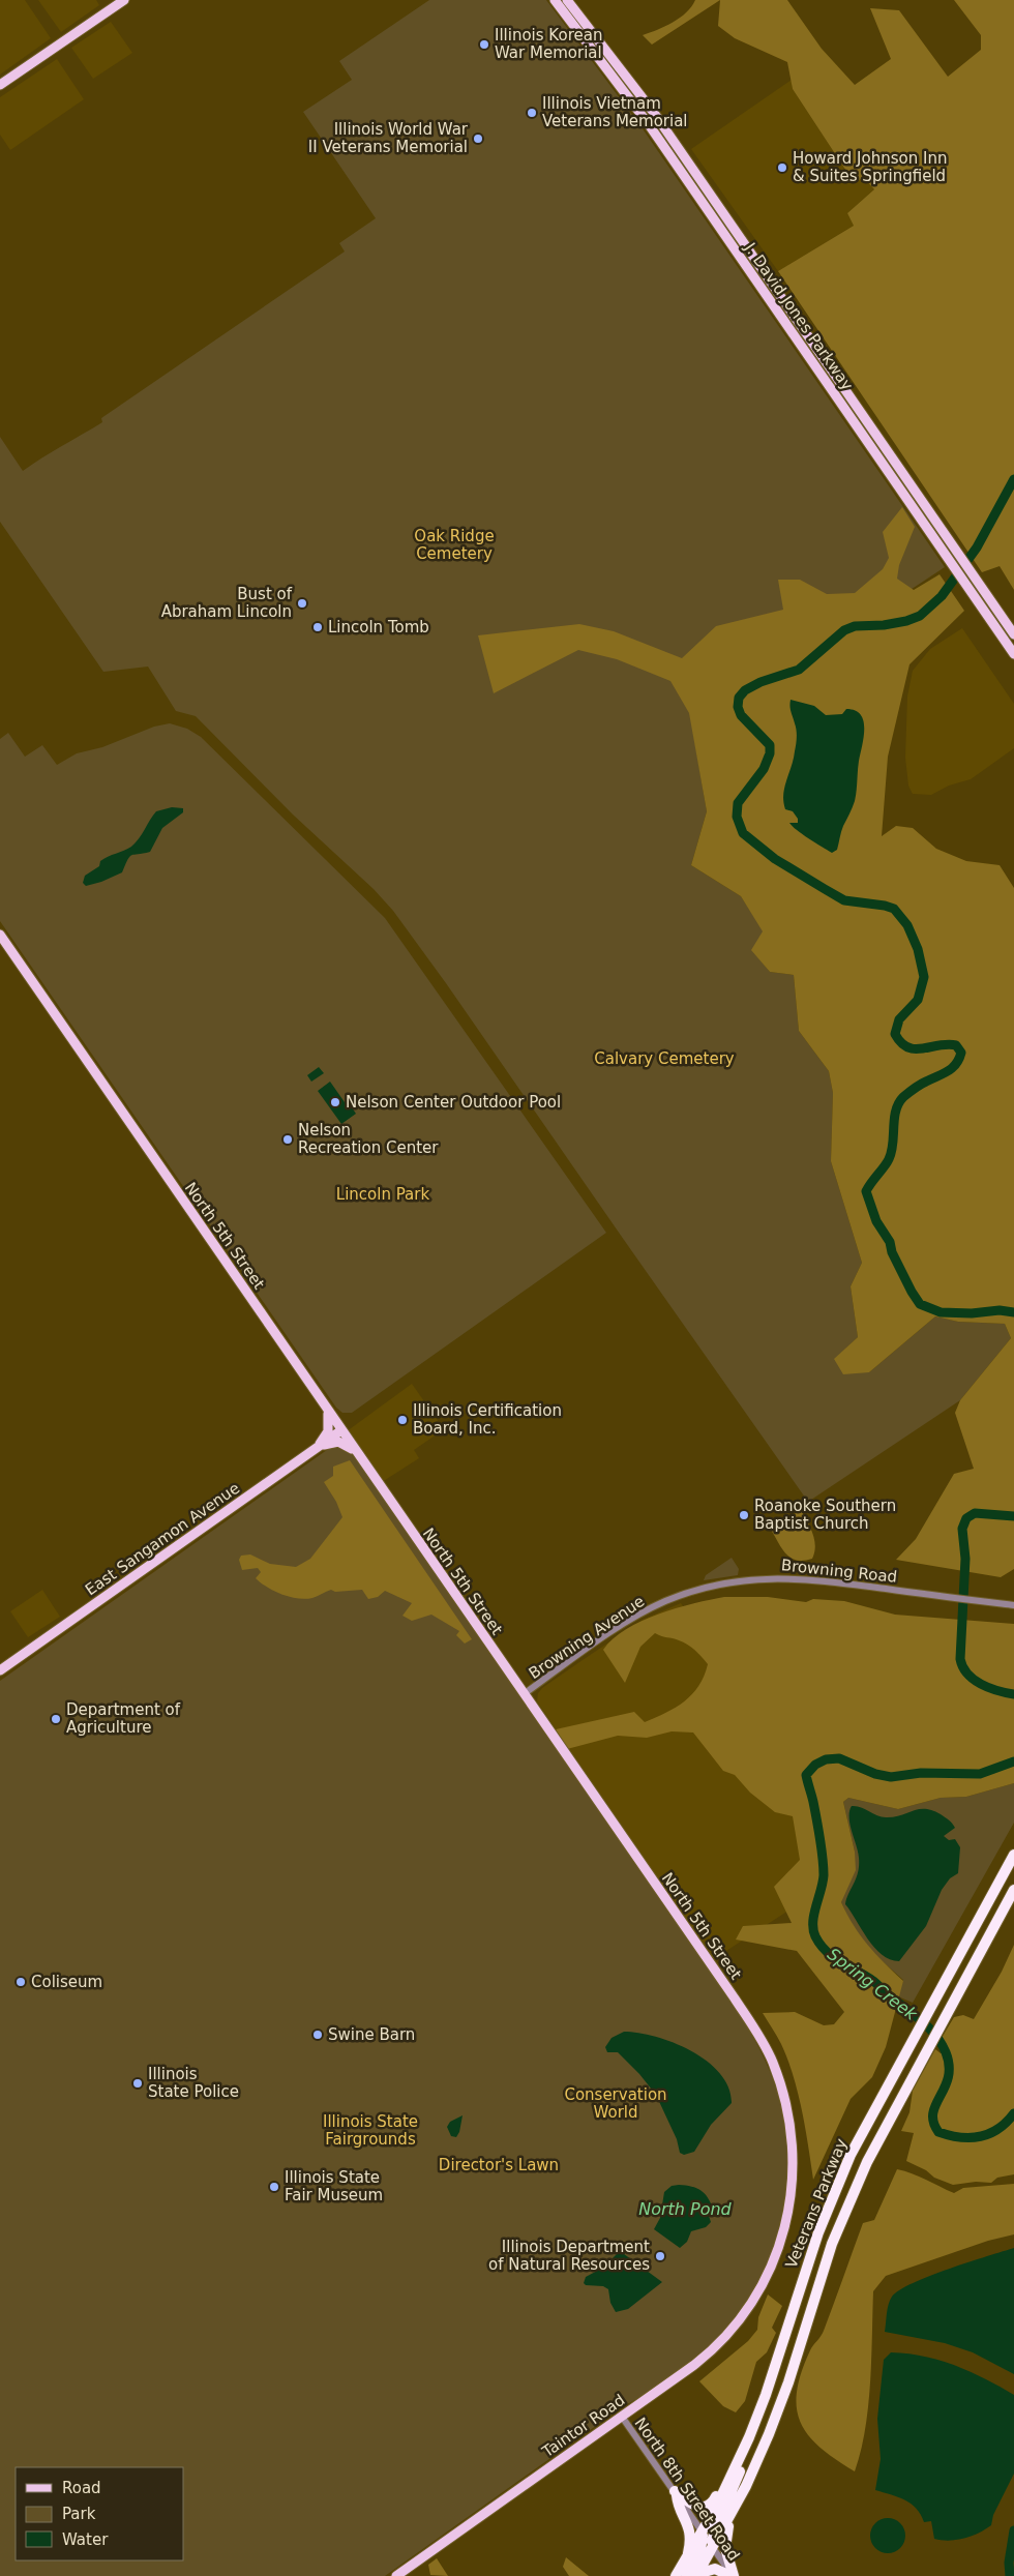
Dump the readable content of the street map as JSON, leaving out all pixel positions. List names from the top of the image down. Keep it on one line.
{"streets":{"highway":["Veterans Parkway"],"main road":["J. David Jones Parkway","North 5th Street","East Sangamon Avenue","Taintor Road"],"street":["Browning Road","Browning Avenue","North 8th Street Road"]},"crossings":[["North 5th Street","East Sangamon Avenue"],["North 5th Street","Browning Avenue"],["North 5th Street","Taintor Road"],["Browning Road","Browning Avenue"],["Veterans Parkway","North 8th Street Road"],["Taintor Road","North 8th Street Road"]],"water":["Spring Creek","North Pond"],"parks":["Oak Ridge Cemetery","Calvary Cemetery","Lincoln Park","Conservation World","Illinois State Fairgrounds","Director's Lawn"],"places":["Illinois Korean War Memorial","Illinois Vietnam Veterans Memorial","Illinois World War II Veterans Memorial","Howard Johnson Inn & Suites Springfield","Bust of Abraham Lincoln","Lincoln Tomb","Nelson Center Outdoor Pool","Nelson Recreation Center","Illinois Certification Board, Inc.","Roanoke Southern Baptist Church","Department of Agriculture","Coliseum","Swine Barn","Illinois State Police","Illinois State Fair Museum","Illinois Department of Natural Resources"],"legend":["Road","Park","Water"]}
